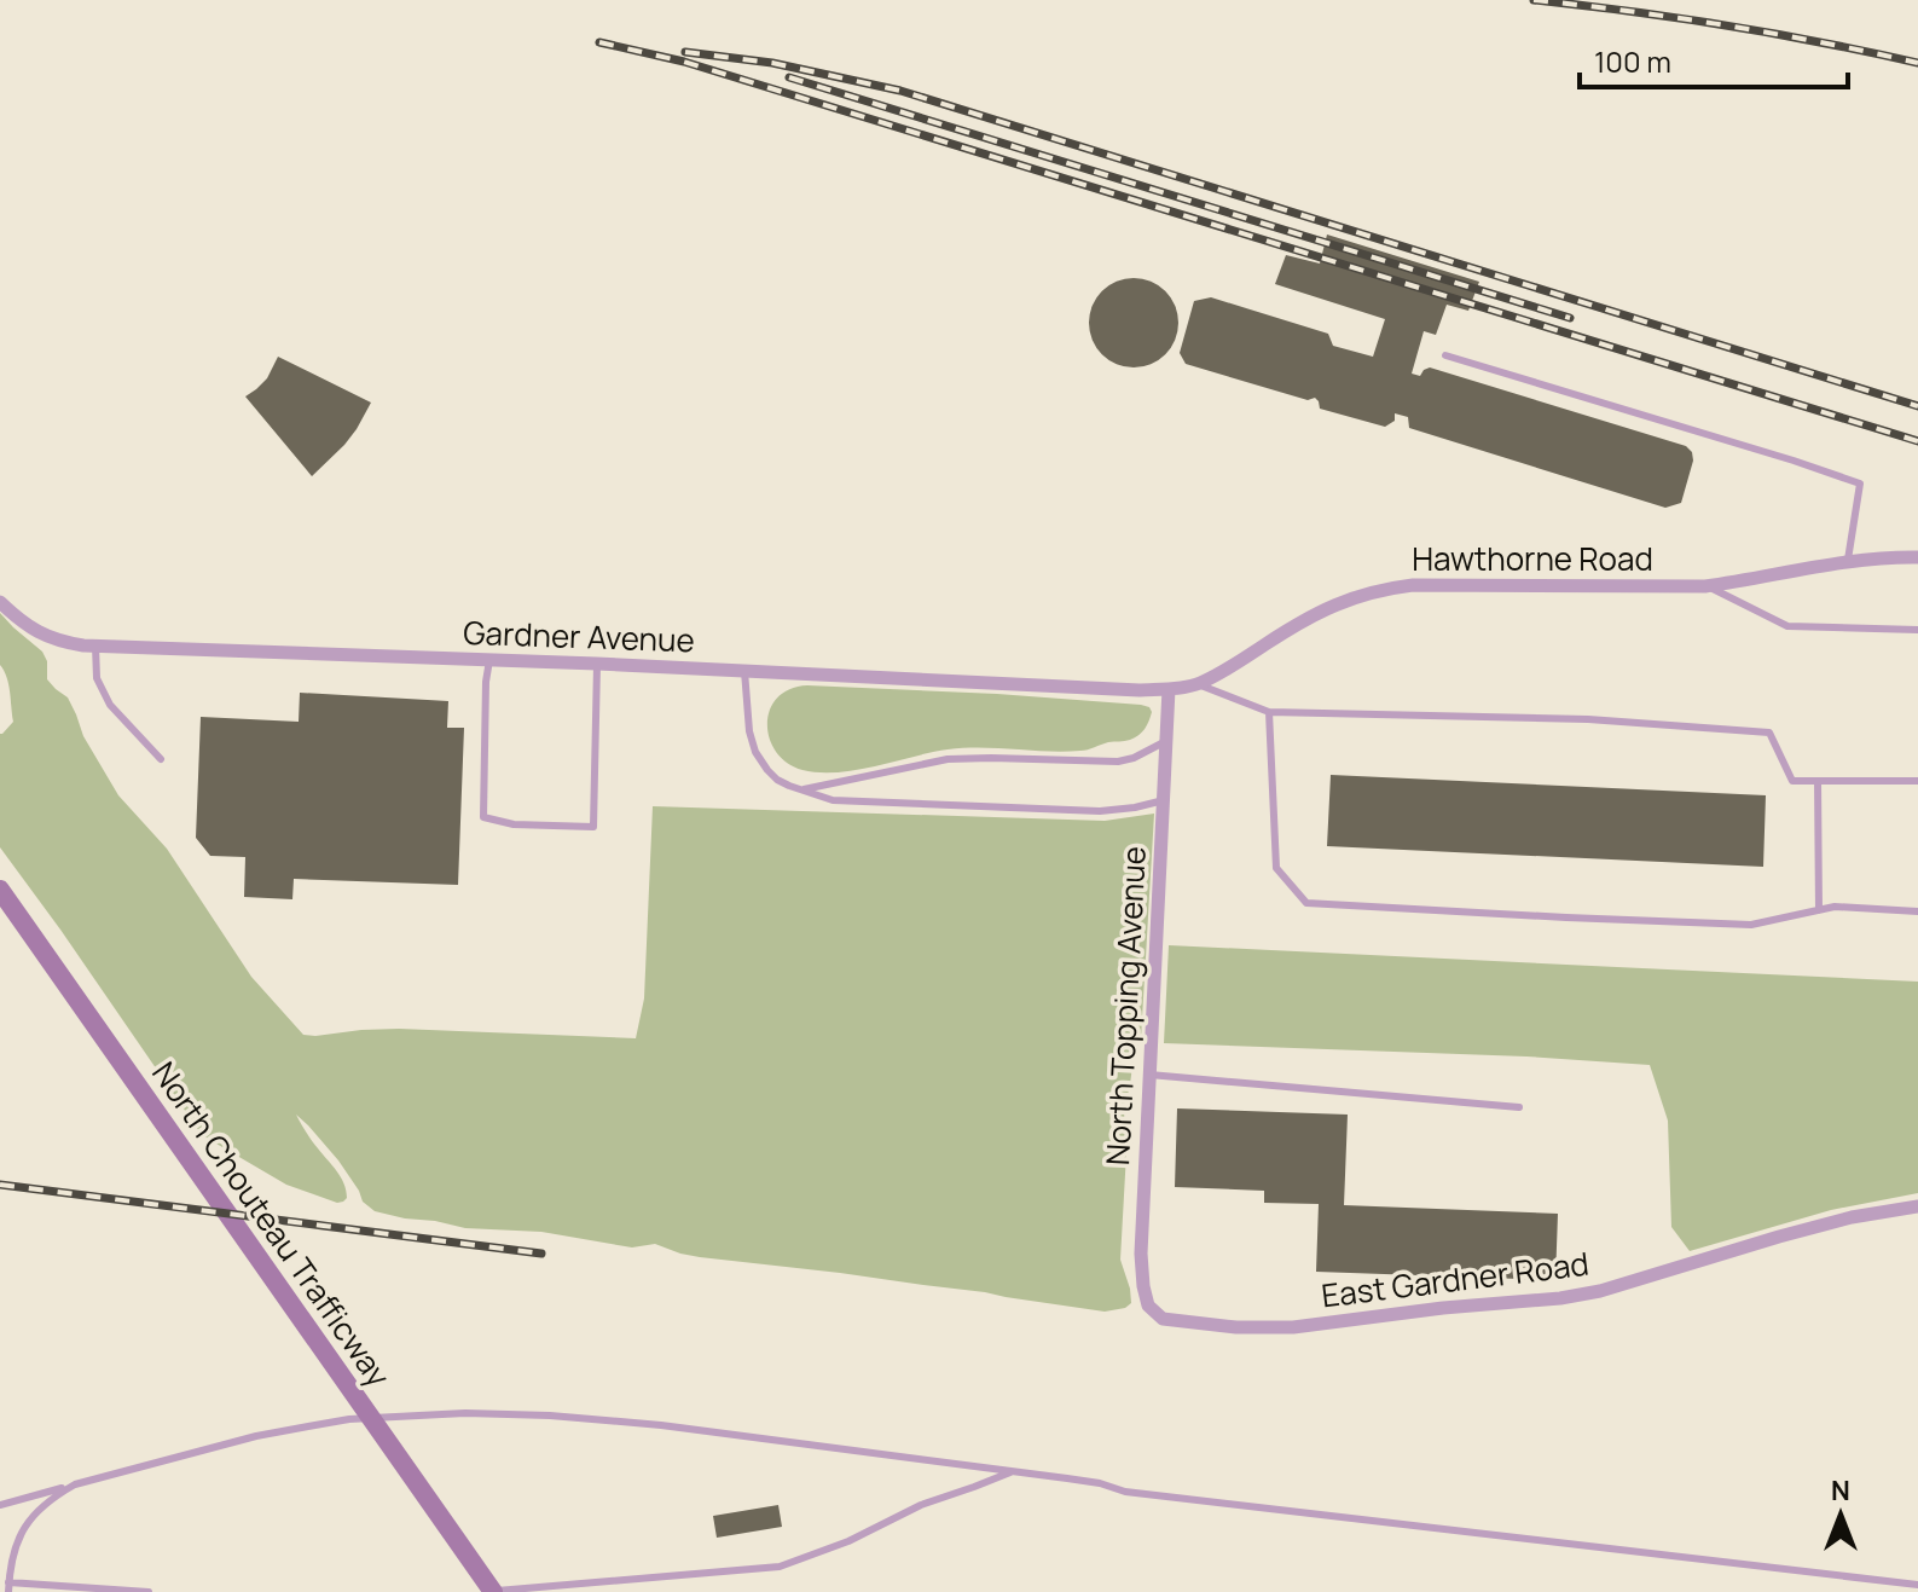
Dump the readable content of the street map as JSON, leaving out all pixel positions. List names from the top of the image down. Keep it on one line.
{"streets":{"main road":["North Chouteau Trafficway"],"street":["Hawthorne Road","Gardner Avenue","North Topping Avenue","East Gardner Road"]},"crossings":[["Hawthorne Road","Gardner Avenue"],["Hawthorne Road","North Topping Avenue"],["Gardner Avenue","North Topping Avenue"],["North Topping Avenue","East Gardner Road"]],"scale_bar":"100 m","north":"top"}
